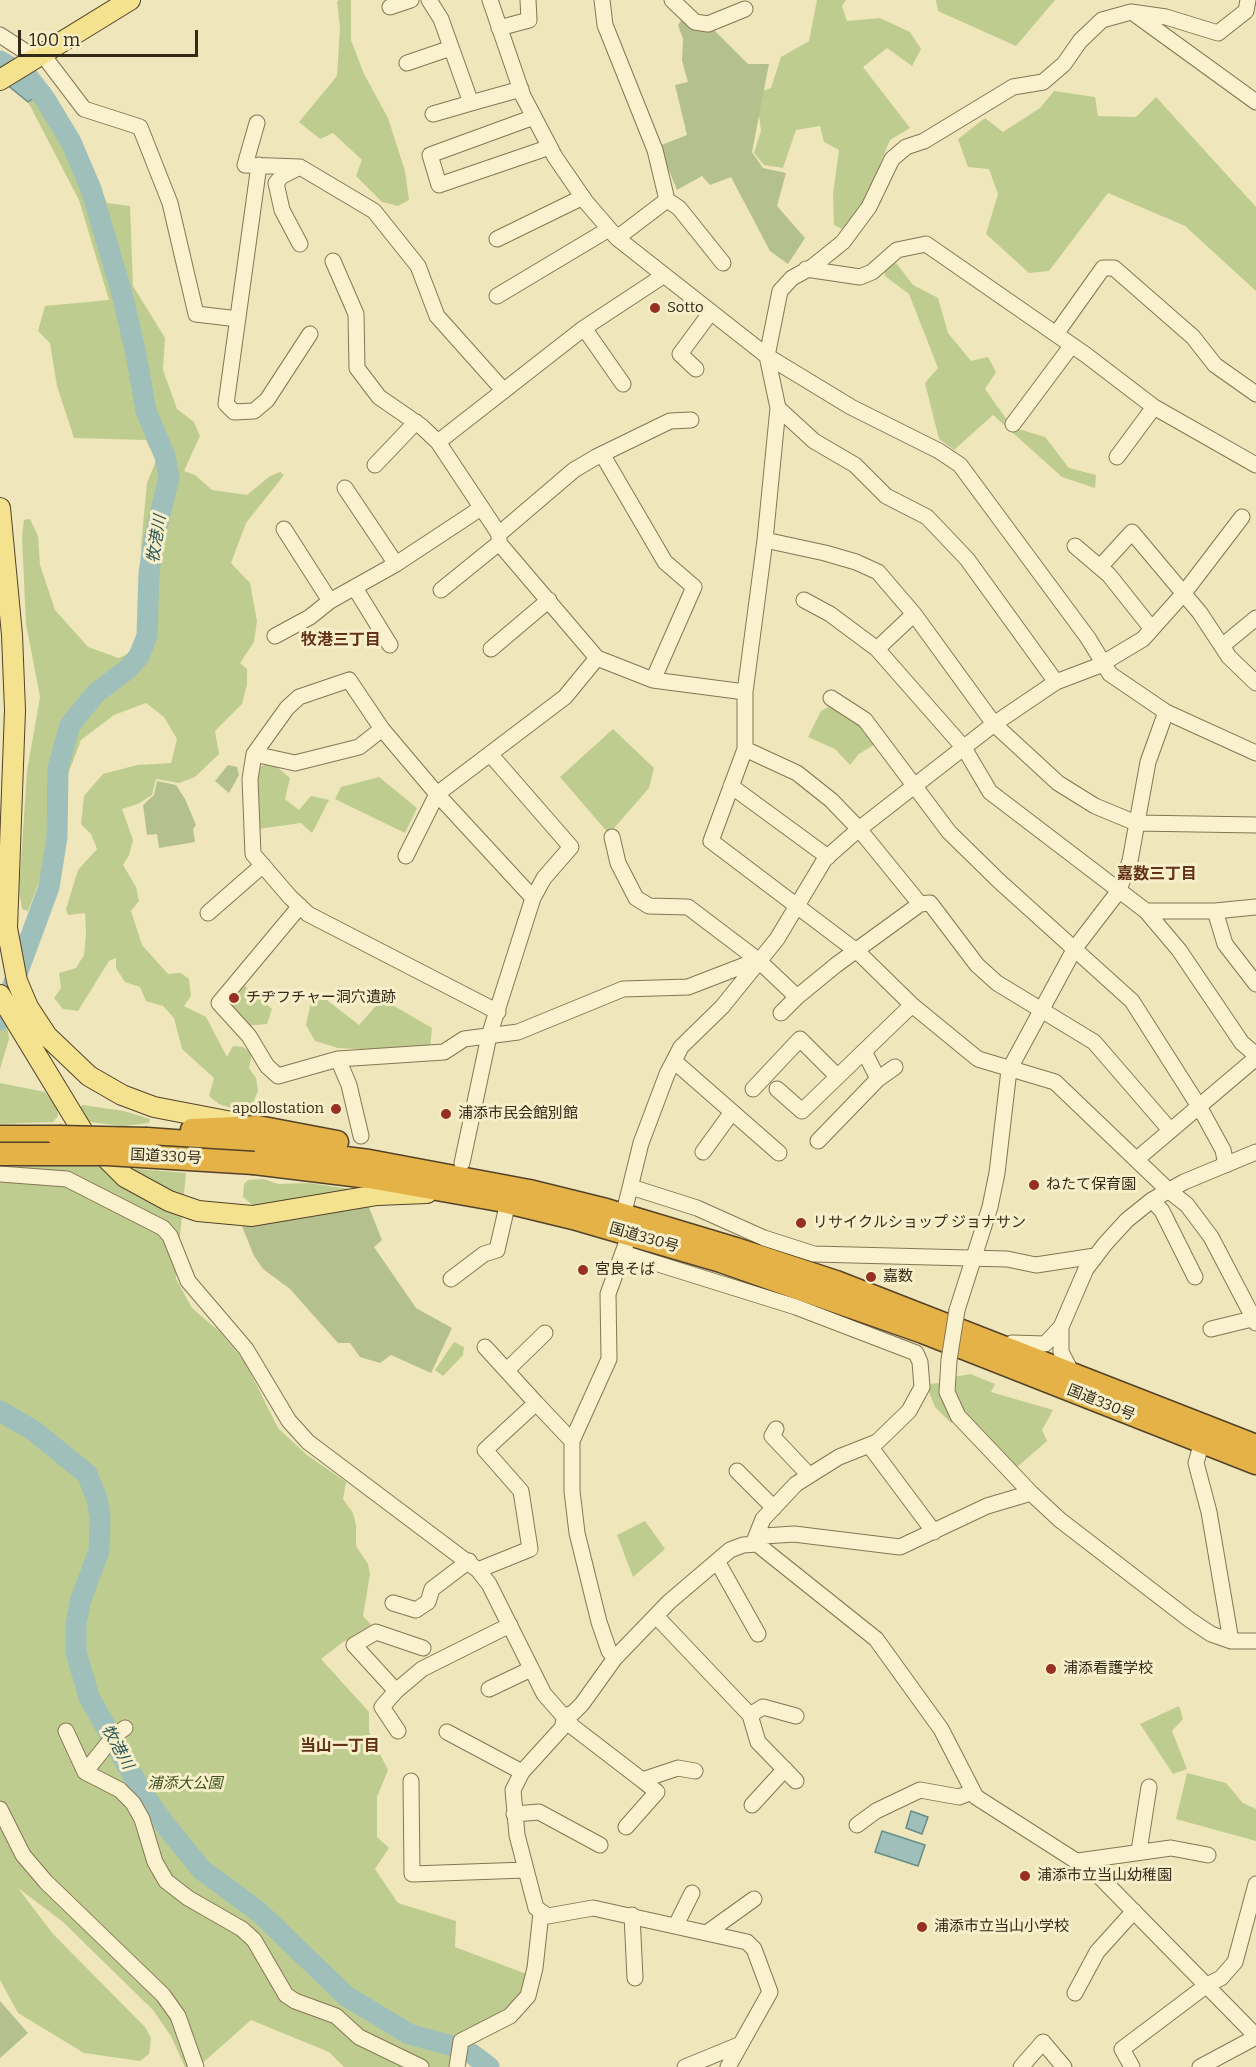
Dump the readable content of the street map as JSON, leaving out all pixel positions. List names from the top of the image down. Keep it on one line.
{"streets":{"highway":["国道330号"]},"districts":["牧港三丁目","嘉数三丁目","当山一丁目"],"water":["牧港川"],"parks":["浦添大公園"],"places":["Sotto","チヂフチャー洞穴遺跡","apollostation","浦添市民会館別館","ねたて保育園","リサイクルショップ ジョナサン","宮良そば","嘉数","浦添看護学校","浦添市立当山幼稚園","浦添市立当山小学校"],"scale_bar":"100 m"}
